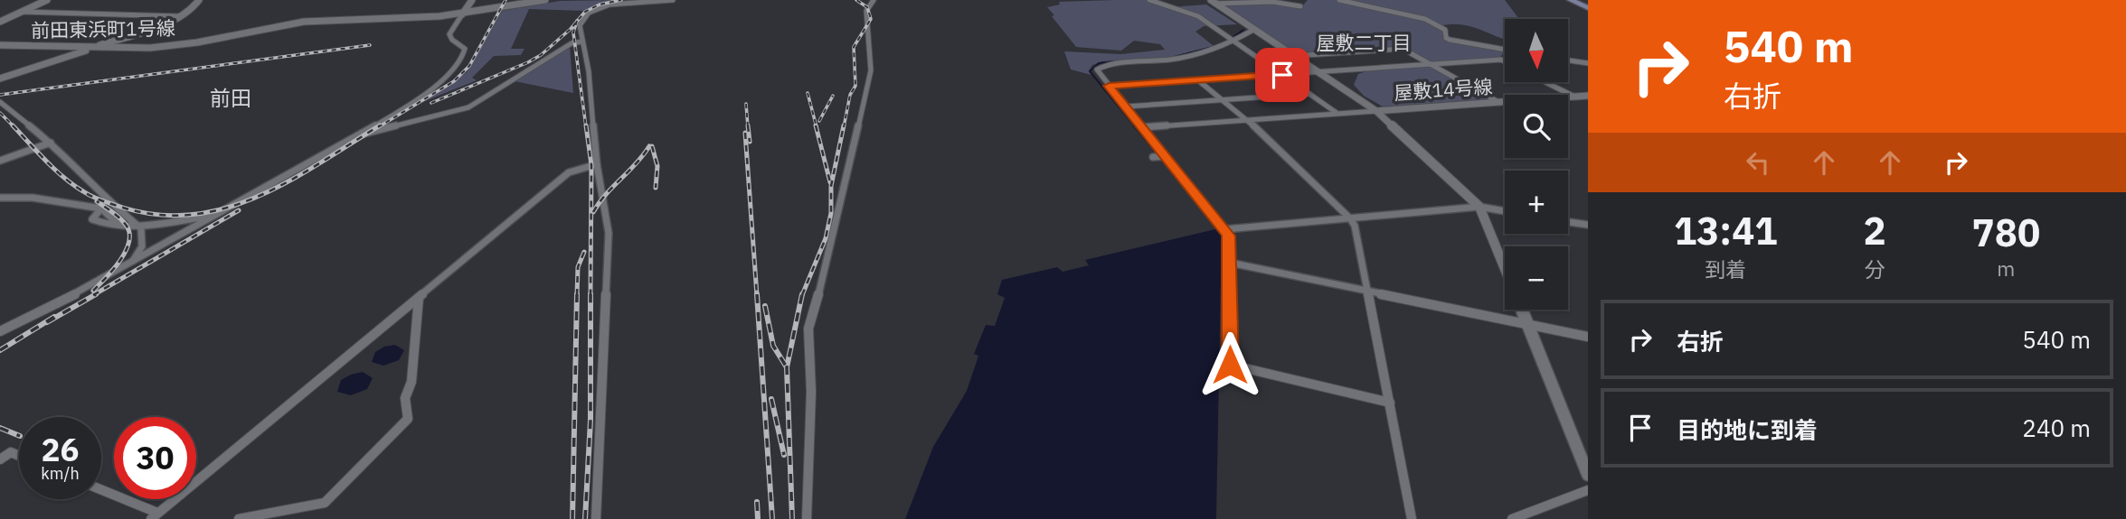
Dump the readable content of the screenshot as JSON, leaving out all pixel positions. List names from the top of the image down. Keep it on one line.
{"streets":{"street":["前田東浜町1号線","屋敷14号線"]},"districts":["屋敷二丁目","前田"],"north":"bottom","page":{"turn":["540 m","右折"],"map_buttons":["+","−"],"eta":["13:41","到着","2","分","780","m"],"list":[{"name":"右折","value":"540 m"},{"name":"目的地に到着","value":"240 m"}],"speed":"26 km/h","limit":"30"}}
